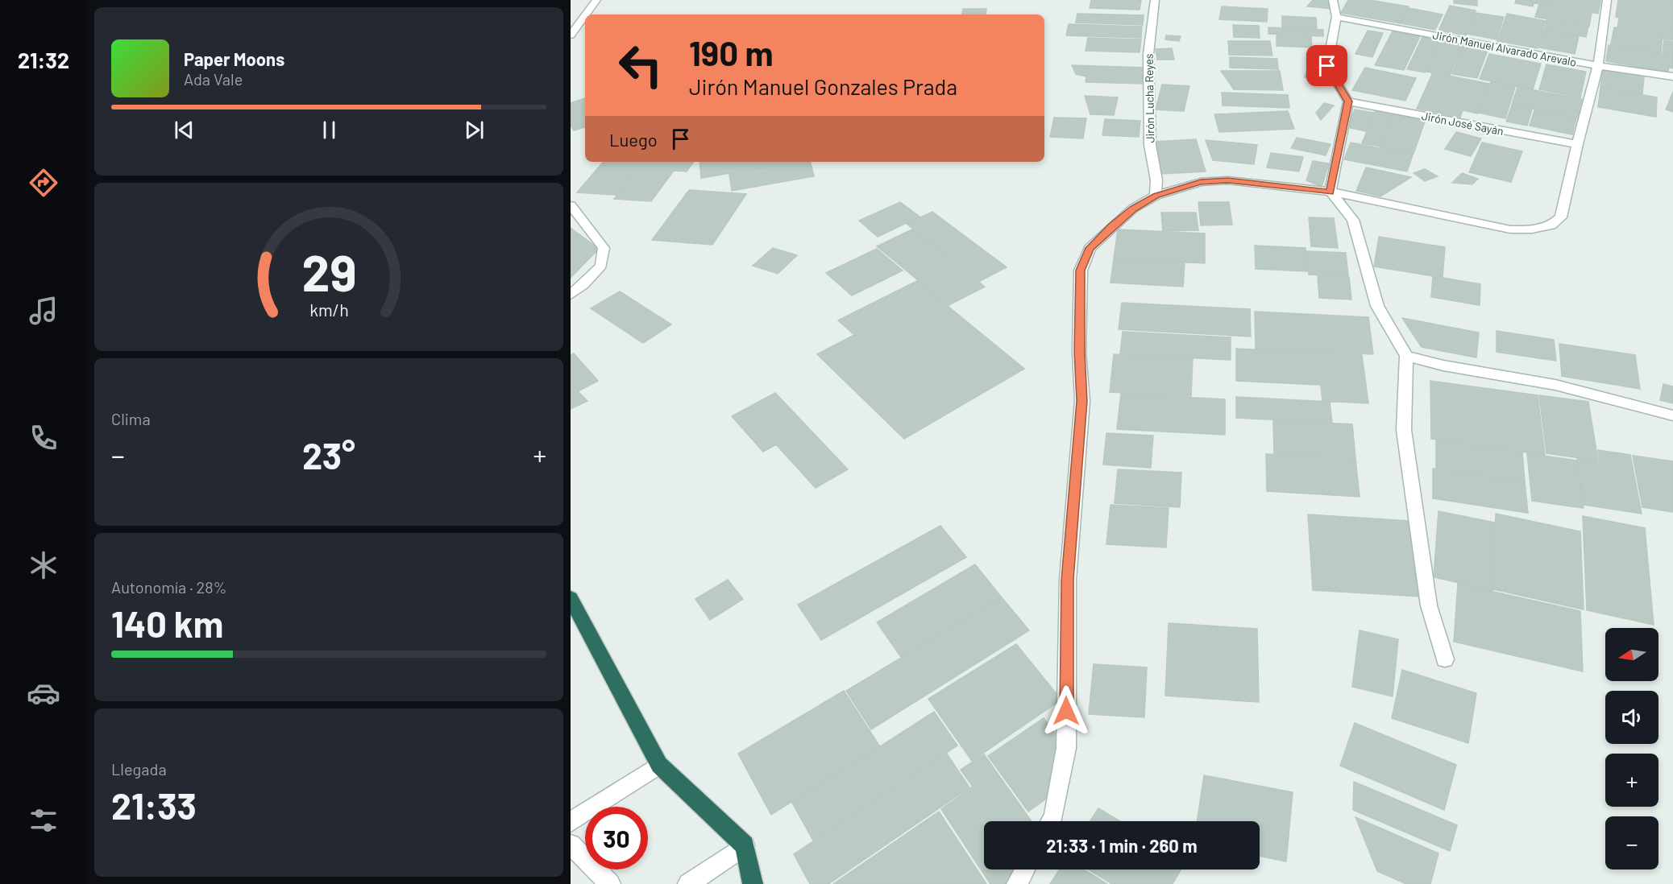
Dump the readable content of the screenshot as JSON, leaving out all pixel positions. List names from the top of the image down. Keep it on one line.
{"streets":{"street":["Jirón Manuel Alvarado Arevalo","Jirón Lucha Reyes","Jirón José Sayán"]},"north":"left","page":{"tabs":"21:32","turn":["190 m","Jirón Manuel Gonzales Prada"],"song":["Paper Moons","Ada Vale"],"then":"Luego","tile":["Clima",["Autonomía · 28%","140 km"],["Llegada","21:33"]],"heat":["−","23°","+"],"map_buttons":["+","−"],"limit":"30","trip":"21:33 · 1 min · 260 m","gauge":["29","km/h"]}}
